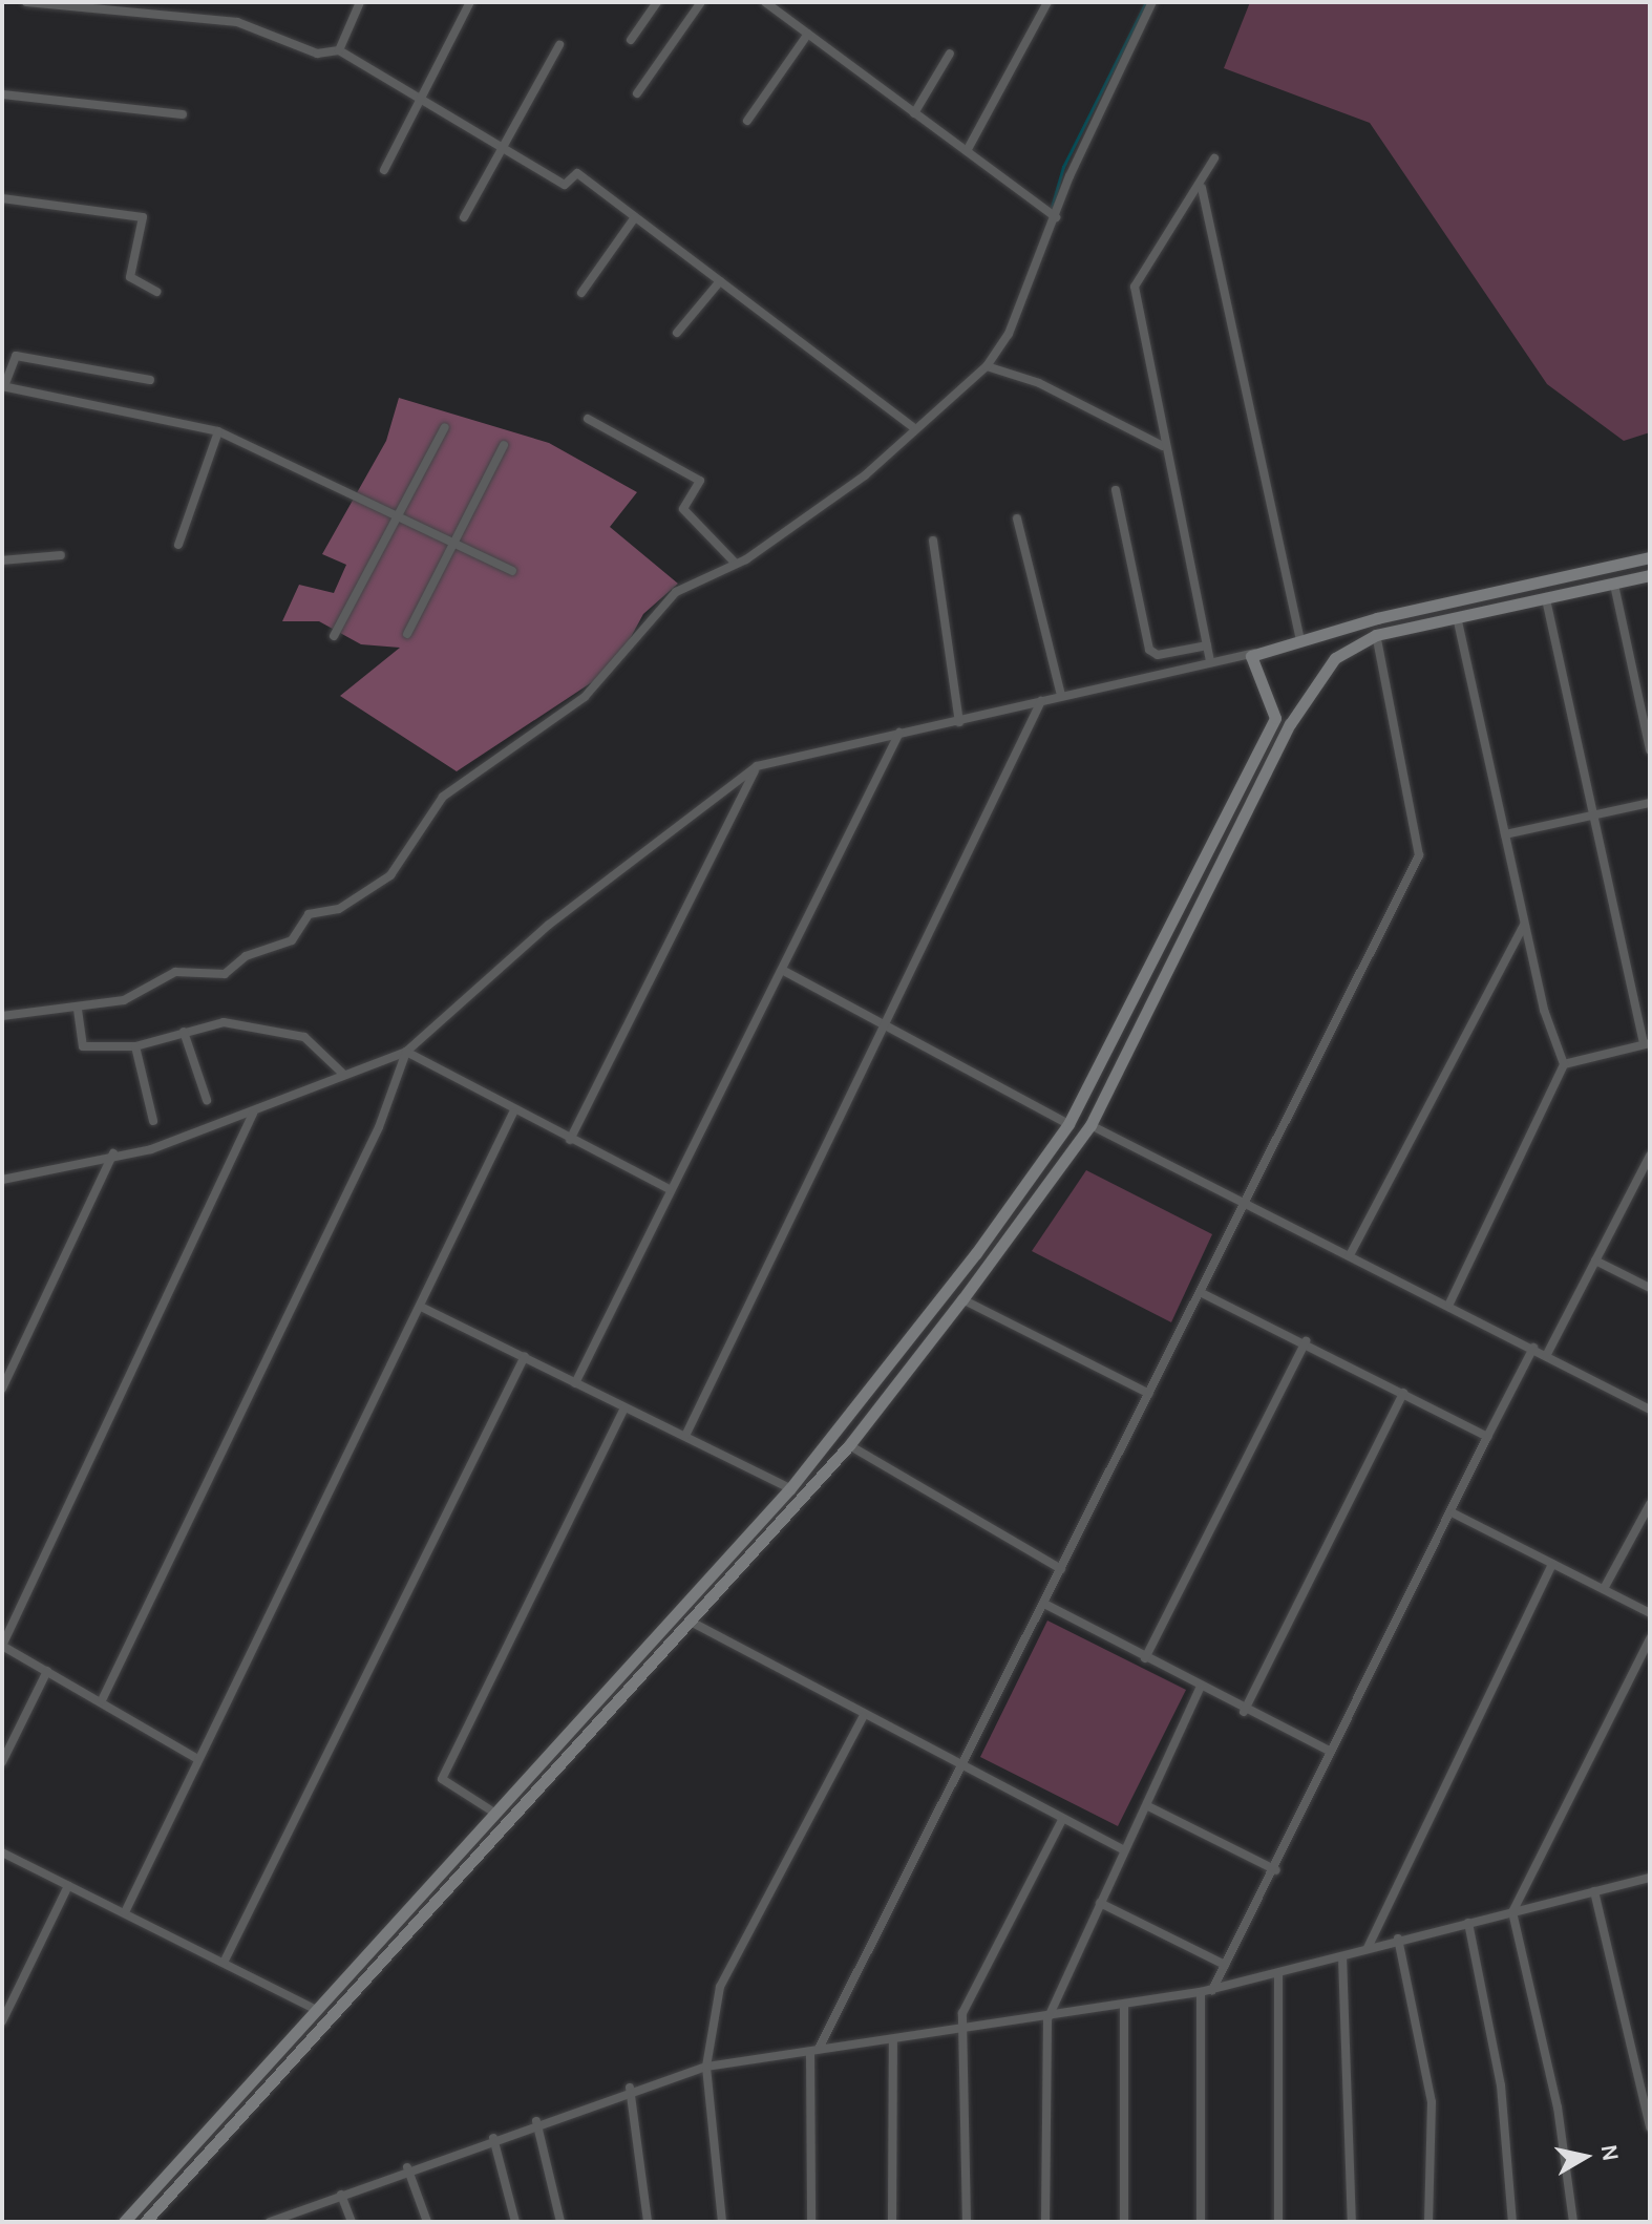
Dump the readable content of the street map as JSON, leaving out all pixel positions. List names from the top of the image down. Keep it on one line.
{"north":"right"}
